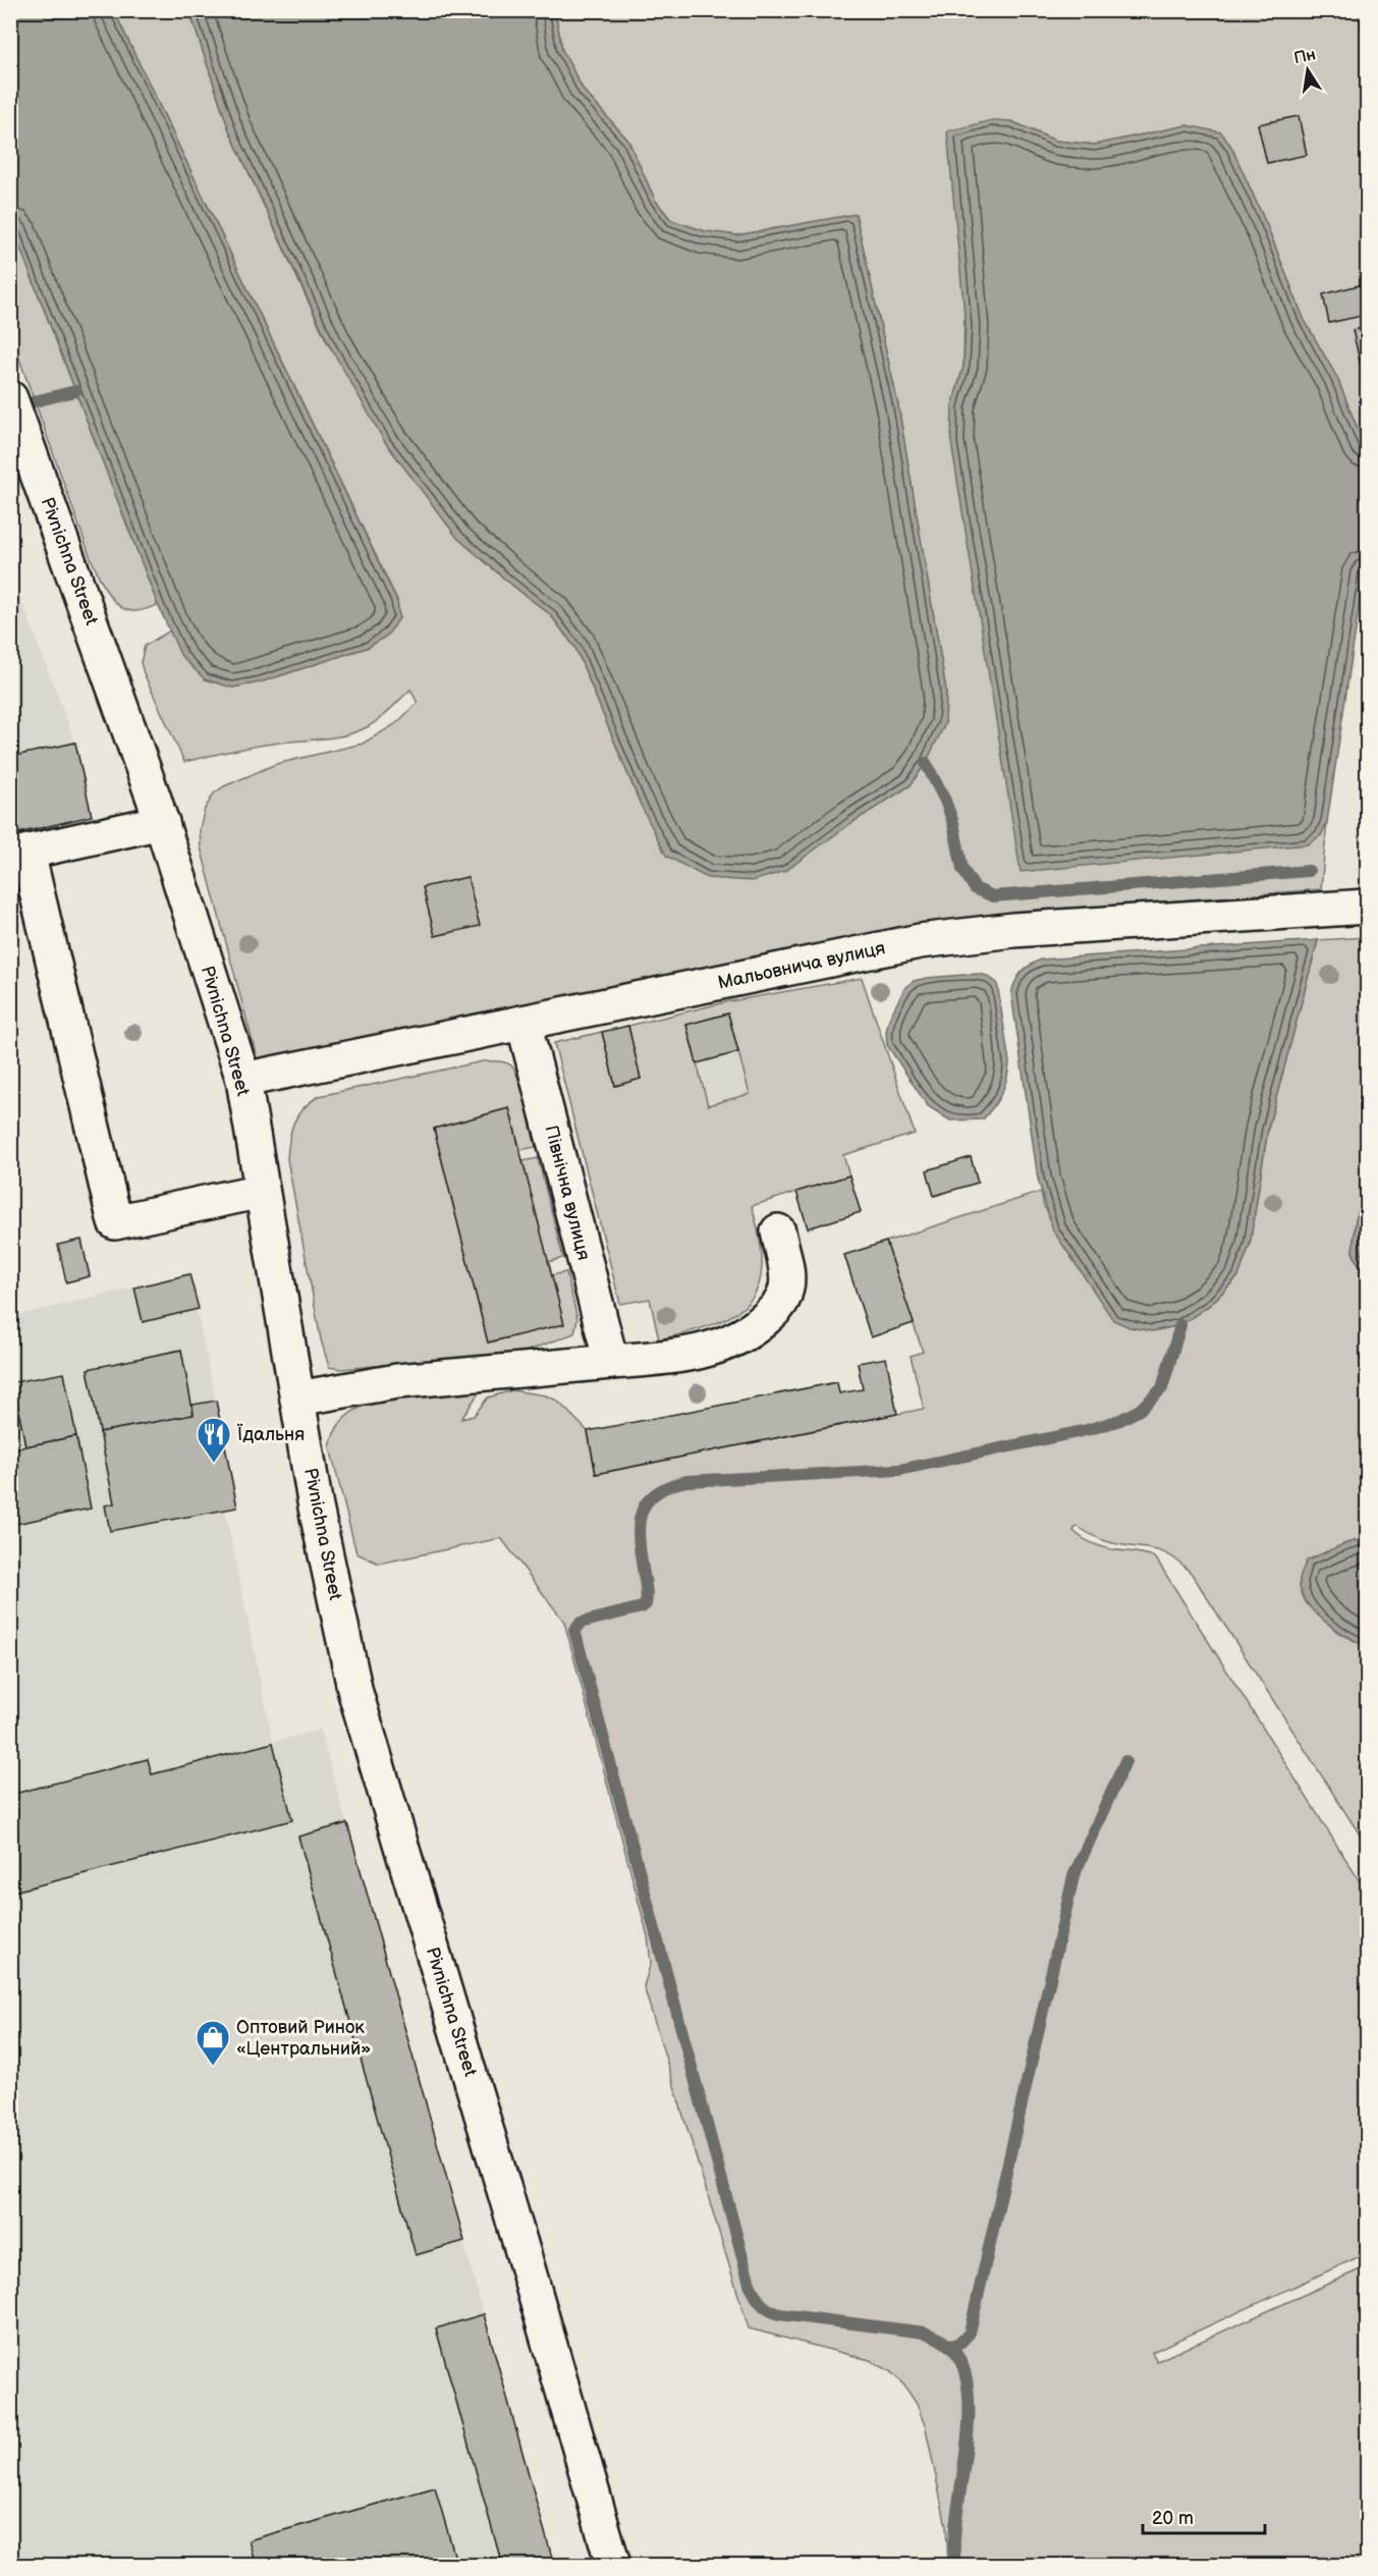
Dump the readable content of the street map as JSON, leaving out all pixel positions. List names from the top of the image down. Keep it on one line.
{"streets":{"street":["Pivnichna Street","Мальовнича вулиця","Північна вулиця"]},"crossings":[["Pivnichna Street","Мальовнича вулиця"],["Мальовнича вулиця","Північна вулиця"]],"places":{"restaurant":["Їдальня"],"shop":["Оптовий Ринок «Центральний»"]},"scale_bar":"20 m","north":"top"}
